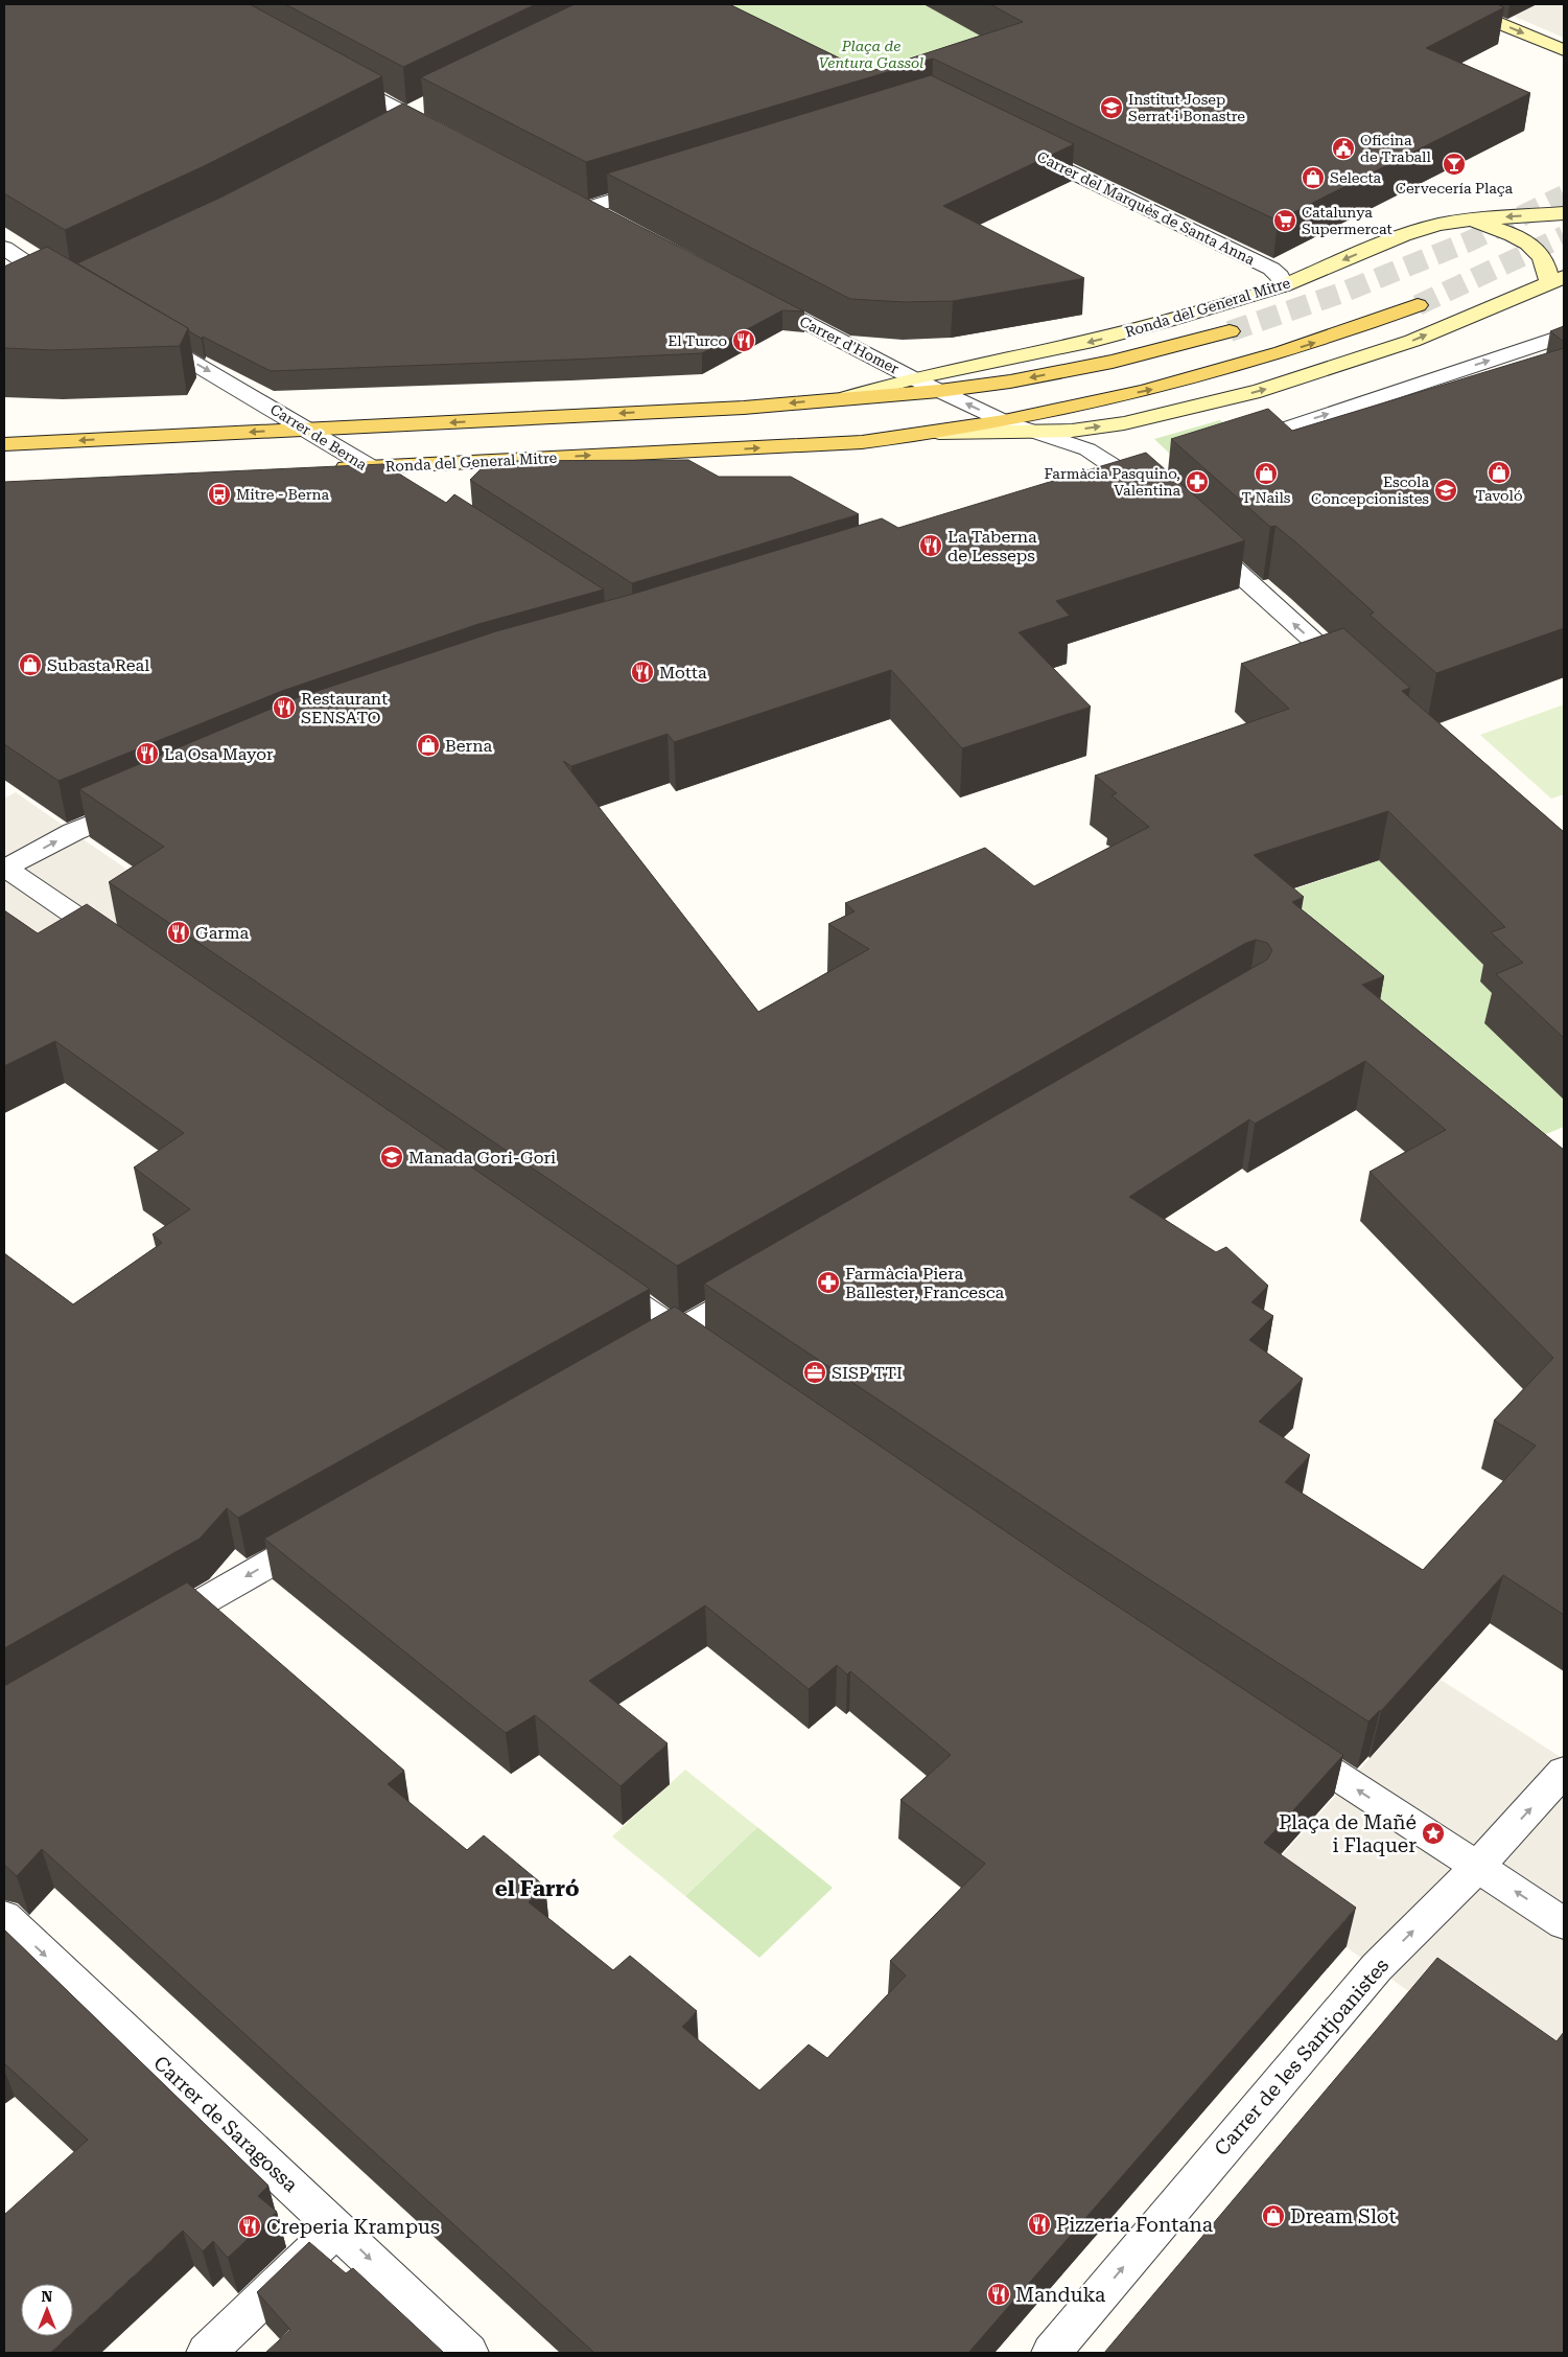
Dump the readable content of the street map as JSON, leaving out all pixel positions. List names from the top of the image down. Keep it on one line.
{"streets":{"main road":["Ronda del General Mitre"],"street":["Carrer del Marquès de Santa Anna","Carrer d'Homer","Carrer de Berna","Carrer de les Santjoanistes","Carrer de Saragossa"]},"crossings":[["Carrer del Marquès de Santa Anna","Ronda del General Mitre"],["Ronda del General Mitre","Carrer d'Homer"],["Ronda del General Mitre","Carrer de Berna"]],"one_way":["Carrer de Berna","Carrer de les Santjoanistes","Carrer de Saragossa"],"districts":["el Farró"],"parks":["Plaça de Ventura Gassol"],"places":{"school or university":["Institut Josep Serrat i Bonastre","Escola Concepcionistes","Manada Gori-Gori"],"public building":["Oficina de Traball"],"bar":["Cervecería Plaça"],"shop":["Selecta","Tavoló","T Nails","Subasta Real","Berna","Dream Slot"],"supermarket":["Catalunya Supermercat"],"restaurant":["El Turco","La Taberna de Lesseps","Motta","Restaurant SENSATO","La Osa Mayor","Garma","Pizzeria Fontana","Creperia Krampus","Manduka"],"pharmacy":["Farmàcia Pasquino, Valentina","Farmàcia Piera Ballester, Francesca"],"bus stop":["Mitre - Berna"],"office":["SISP TTI"],"place":["Plaça de Mañé i Flaquer"]},"north":"top"}
